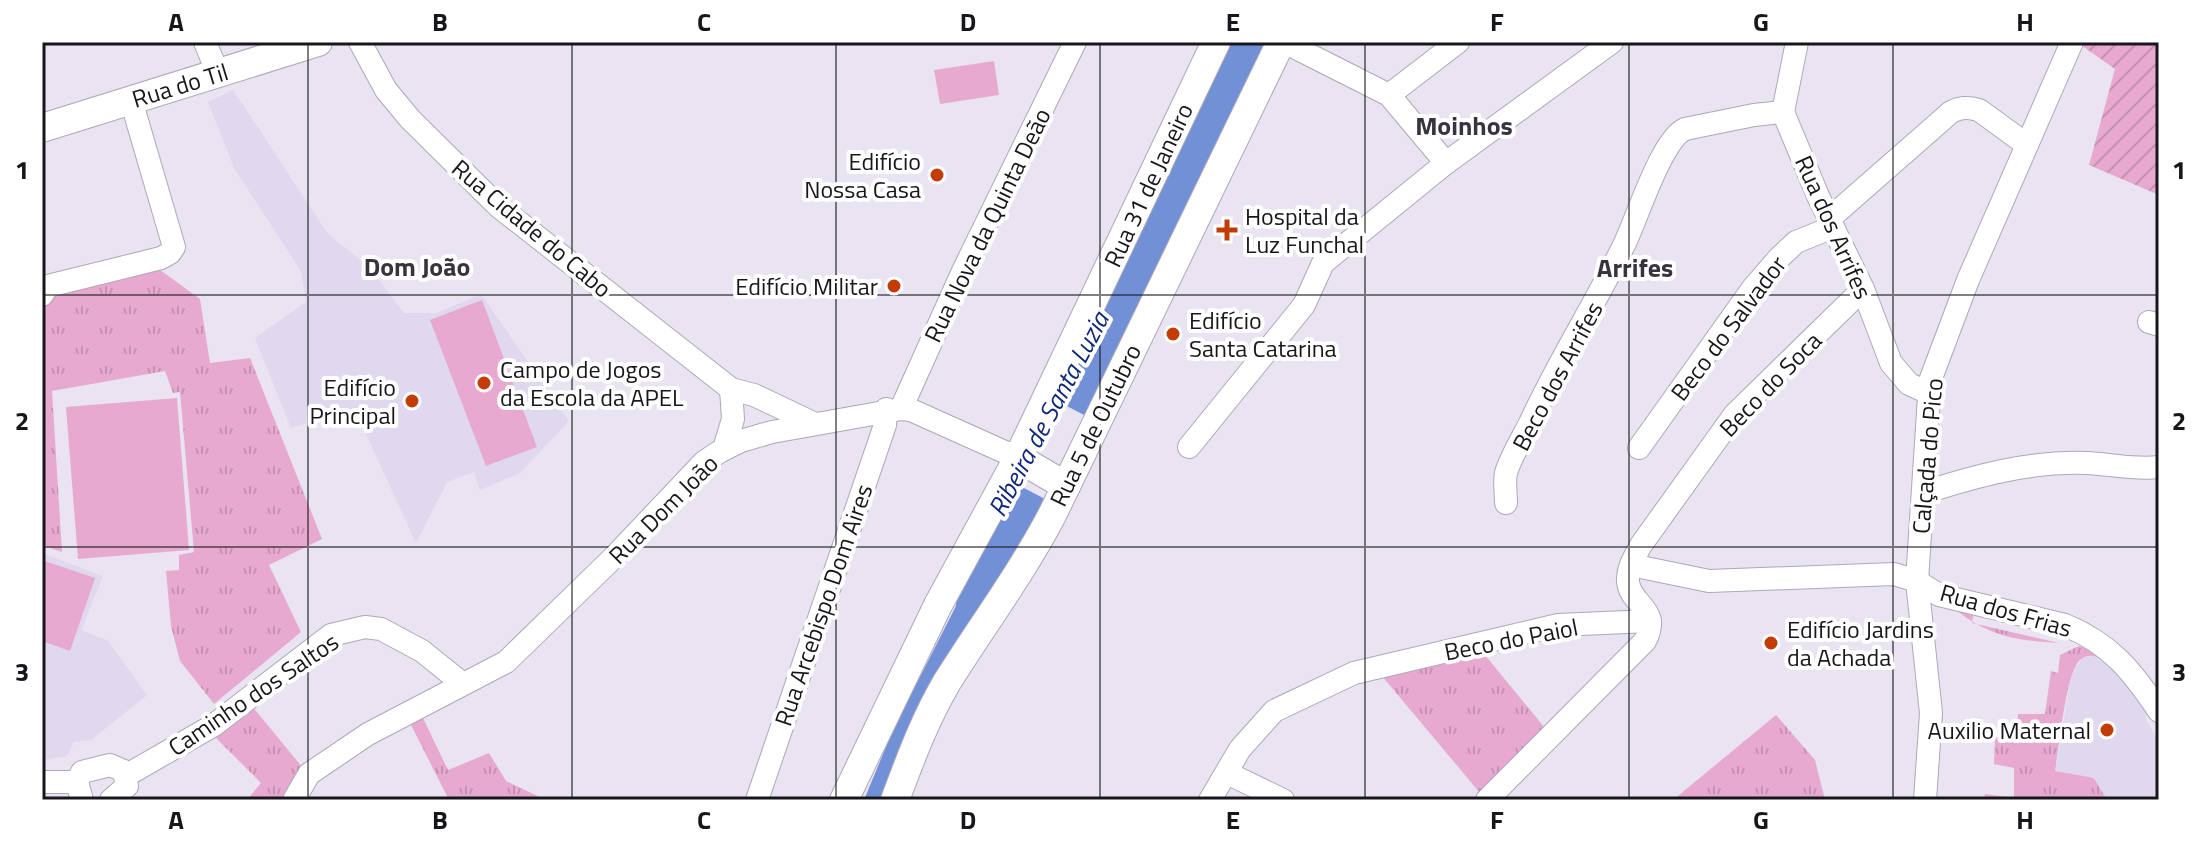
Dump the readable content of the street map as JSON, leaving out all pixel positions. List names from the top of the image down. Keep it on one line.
{"streets":{"main road":["Rua do Til","Rua 31 de Janeiro","Rua 5 de Outubro"],"street":["Rua Nova da Quinta Deão","Rua dos Arrifes","Rua Cidade do Cabo","Beco do Salvador","Beco dos Arrifes","Beco do Soca","Calçada do Pico","Rua Dom João","Rua Arcebispo Dom Aires","Rua dos Frias","Beco do Paiol","Caminho dos Saltos"]},"crossings":[["Rua Nova da Quinta Deão","Rua Dom João"],["Rua Nova da Quinta Deão","Rua Arcebispo Dom Aires"],["Rua dos Arrifes","Beco do Salvador"],["Rua dos Arrifes","Beco dos Arrifes"],["Rua dos Arrifes","Beco do Soca"],["Rua dos Arrifes","Calçada do Pico"],["Rua Cidade do Cabo","Rua Dom João"],["Beco do Salvador","Calçada do Pico"],["Calçada do Pico","Rua dos Frias"],["Rua Dom João","Rua Arcebispo Dom Aires"],["Rua Dom João","Caminho dos Saltos"]],"districts":["Moinhos","Dom João","Arrifes"],"water":["Ribeira de Santa Luzia"],"places":{"other":["Edifício Nossa Casa","Edifício Militar","Edifício Santa Catarina","Campo de Jogos da Escola da APEL","Edifício Principal","Edifício Jardins da Achada","Auxilio Maternal"],"health":["Hospital da Luz Funchal"]},"grid":{"columns":["A","B","C","D","E","F","G","H"],"rows":["1","2","3"]}}
